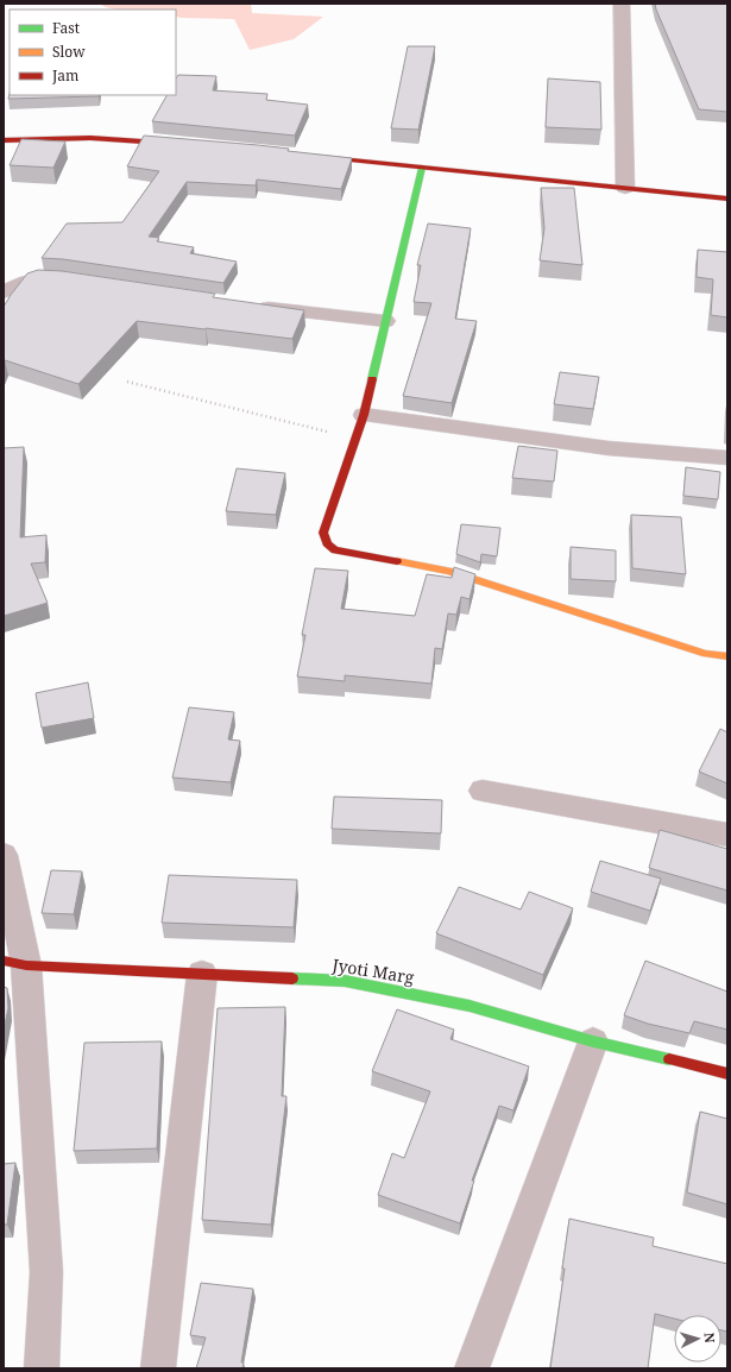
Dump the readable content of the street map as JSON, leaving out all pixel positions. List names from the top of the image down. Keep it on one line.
{"streets":{"street":["Jyoti Marg"]},"legend":["Fast","Slow","Jam"],"north":"right"}
